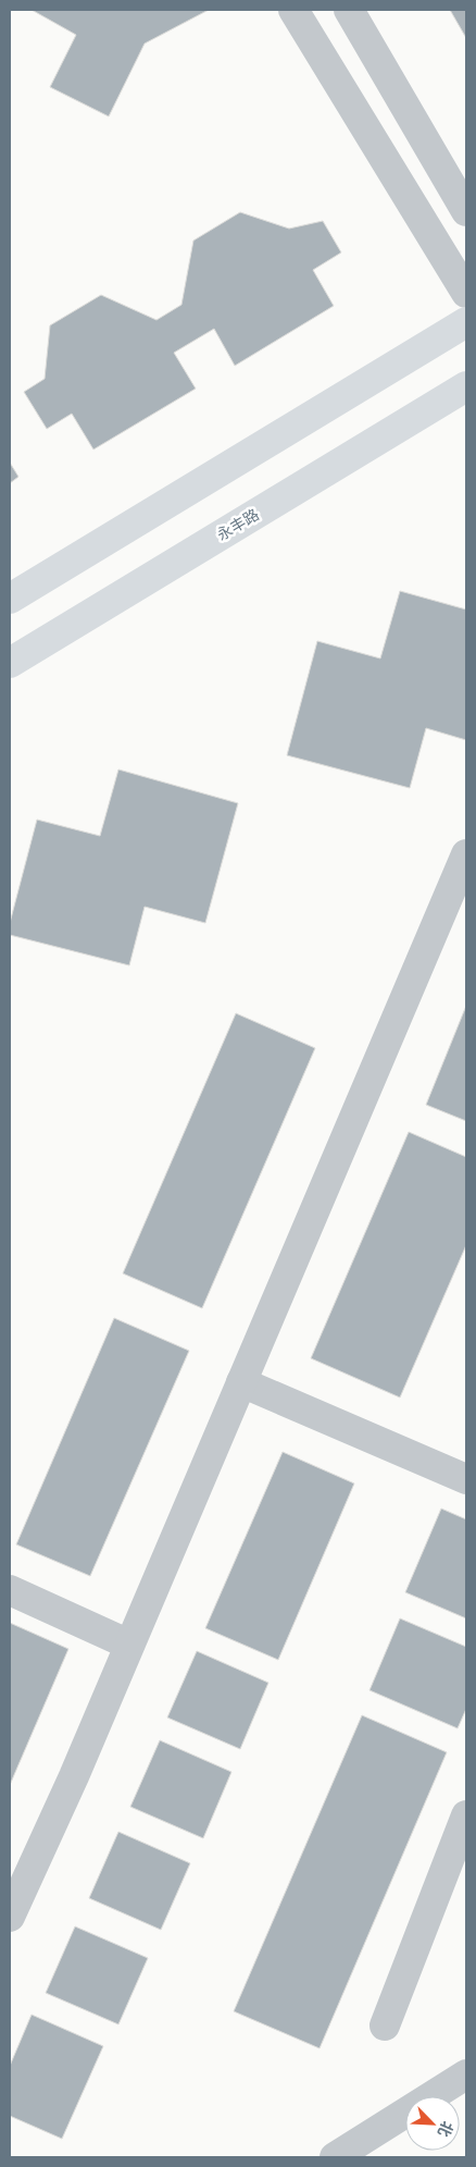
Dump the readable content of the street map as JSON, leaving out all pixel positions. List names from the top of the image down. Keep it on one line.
{"streets":{"street":["永丰路"]},"north":"bottom right"}
